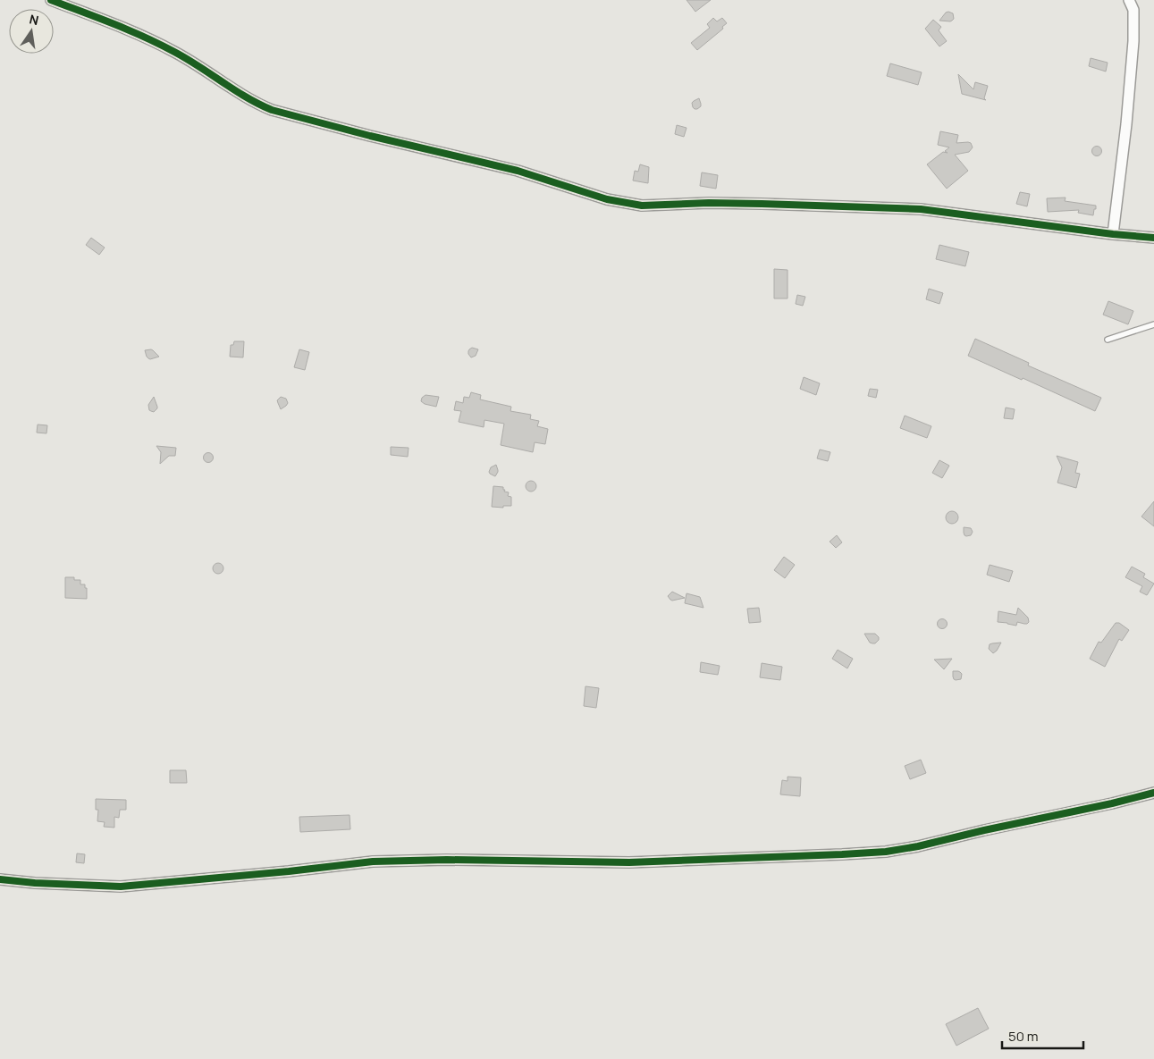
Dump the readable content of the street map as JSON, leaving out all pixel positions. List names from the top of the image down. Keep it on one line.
{"scale_bar":"50 m","north":"top"}
